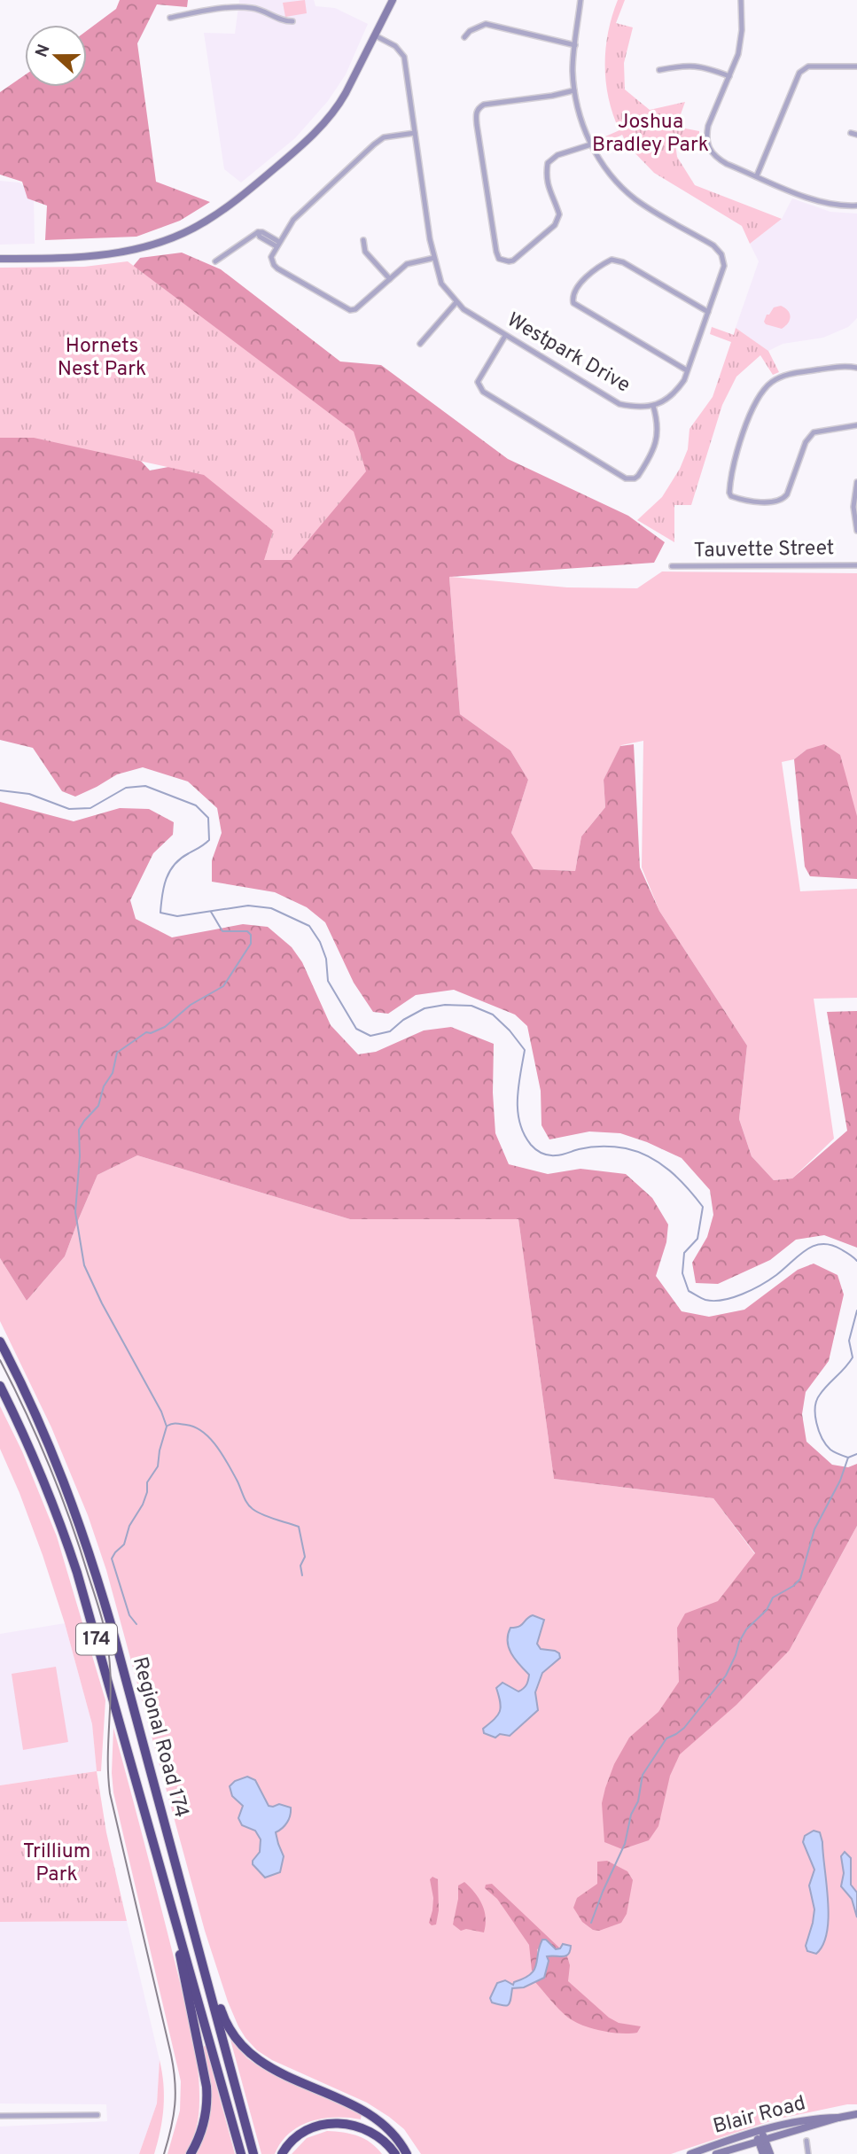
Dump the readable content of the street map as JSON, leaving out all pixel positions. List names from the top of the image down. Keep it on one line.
{"streets":{"highway":["174","Regional Road 174"],"street":["Westpark Drive","Tauvette Street","Blair Road"]},"parks":["Joshua Bradley Park","Hornets Nest Park","Trillium Park"],"north":"left"}
